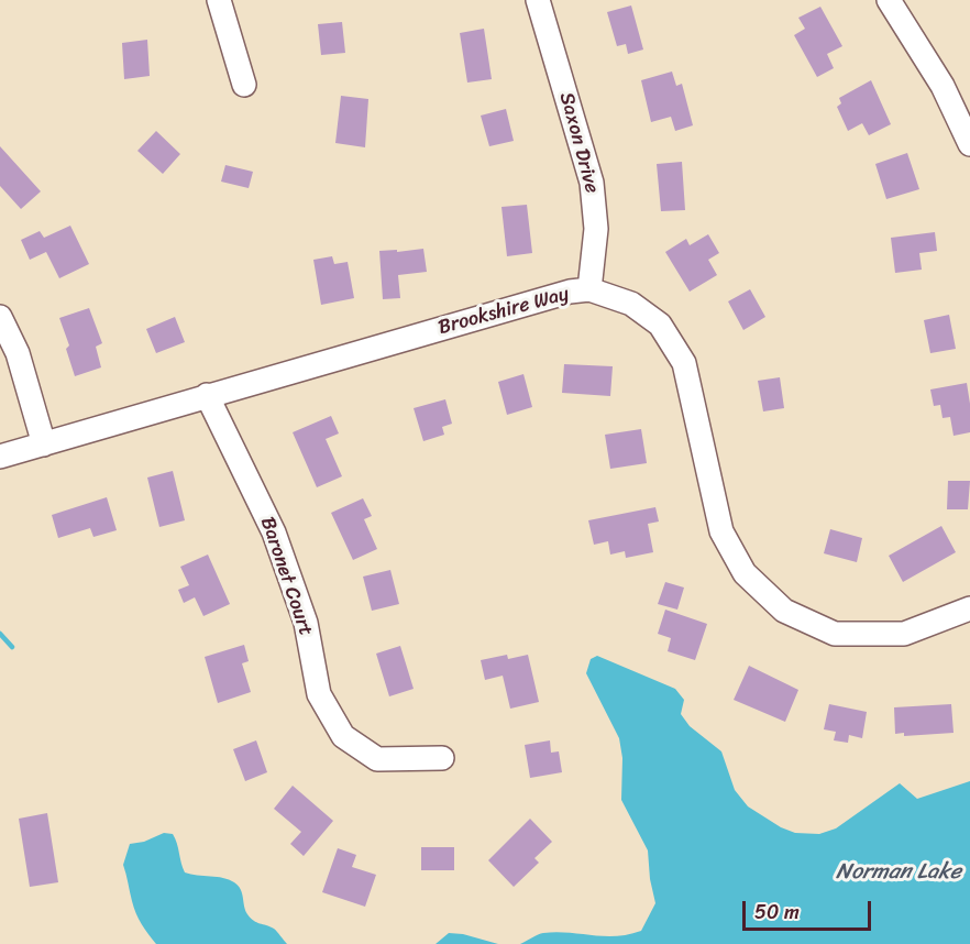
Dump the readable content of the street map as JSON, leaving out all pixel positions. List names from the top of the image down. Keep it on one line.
{"streets":{"street":["Saxon Drive","Brookshire Way","Baronet Court"]},"crossings":[["Saxon Drive","Brookshire Way"],["Brookshire Way","Baronet Court"]],"water":["Norman Lake"],"scale_bar":"50 m"}
